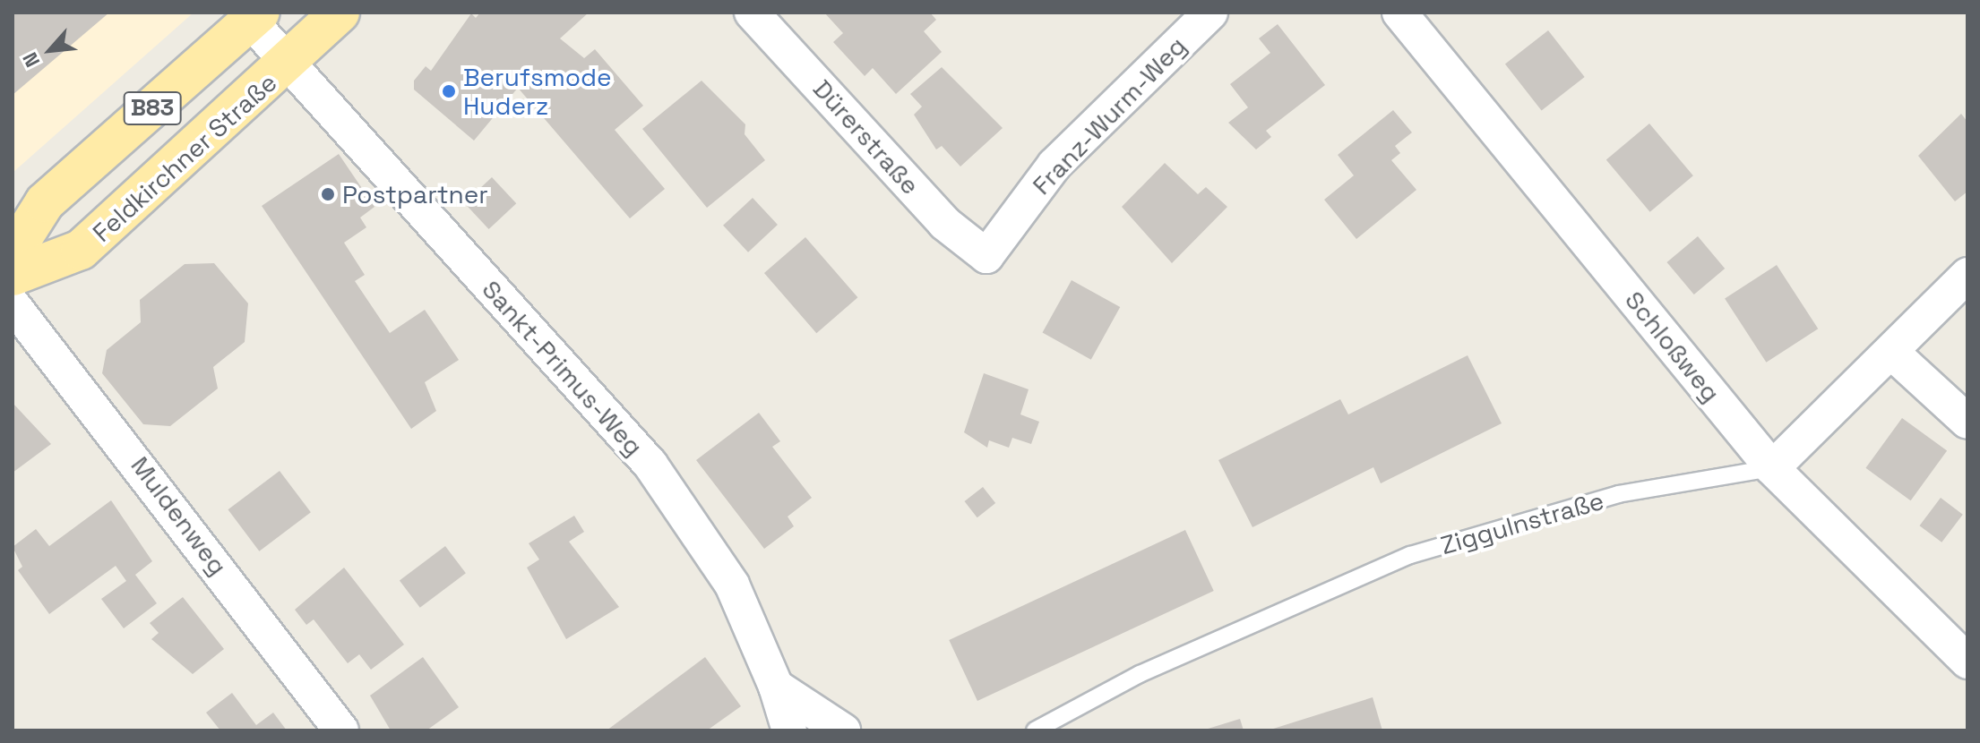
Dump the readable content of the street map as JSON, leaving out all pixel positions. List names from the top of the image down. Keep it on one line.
{"streets":{"main road":["B83","Feldkirchner Straße"],"street":["Franz-Wurm-Weg","Dürerstraße","Schloßweg","Sankt-Primus-Weg","Muldenweg"],"lane":["Ziggulnstraße"]},"crossings":[["B83","Sankt-Primus-Weg"],["Franz-Wurm-Weg","Dürerstraße"],["Feldkirchner Straße","Sankt-Primus-Weg"],["Schloßweg","Ziggulnstraße"]],"places":["Berufsmode Huderz","Postpartner"],"north":"bottom left"}
